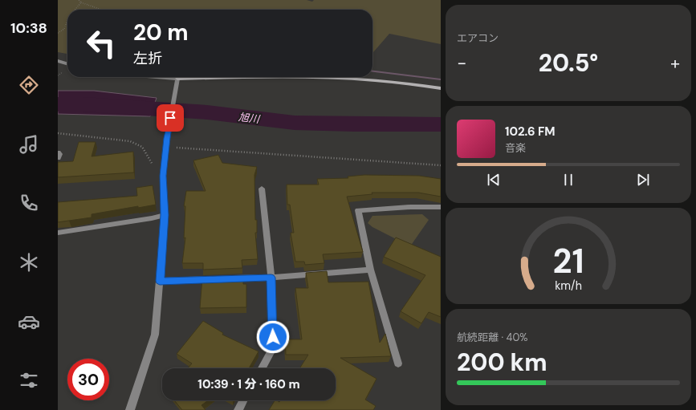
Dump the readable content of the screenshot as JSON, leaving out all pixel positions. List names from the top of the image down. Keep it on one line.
{"water":["旭川"],"page":{"tabs":"10:38","tile":["エアコン",["航続距離 · 40%","200 km"]],"turn":["20 m","左折"],"heat":["−","20.5°","+"],"song":["102.6 FM","音楽"],"limit":"30","trip":"10:39 · 1 分 · 160 m","gauge":["21","km/h"]}}
